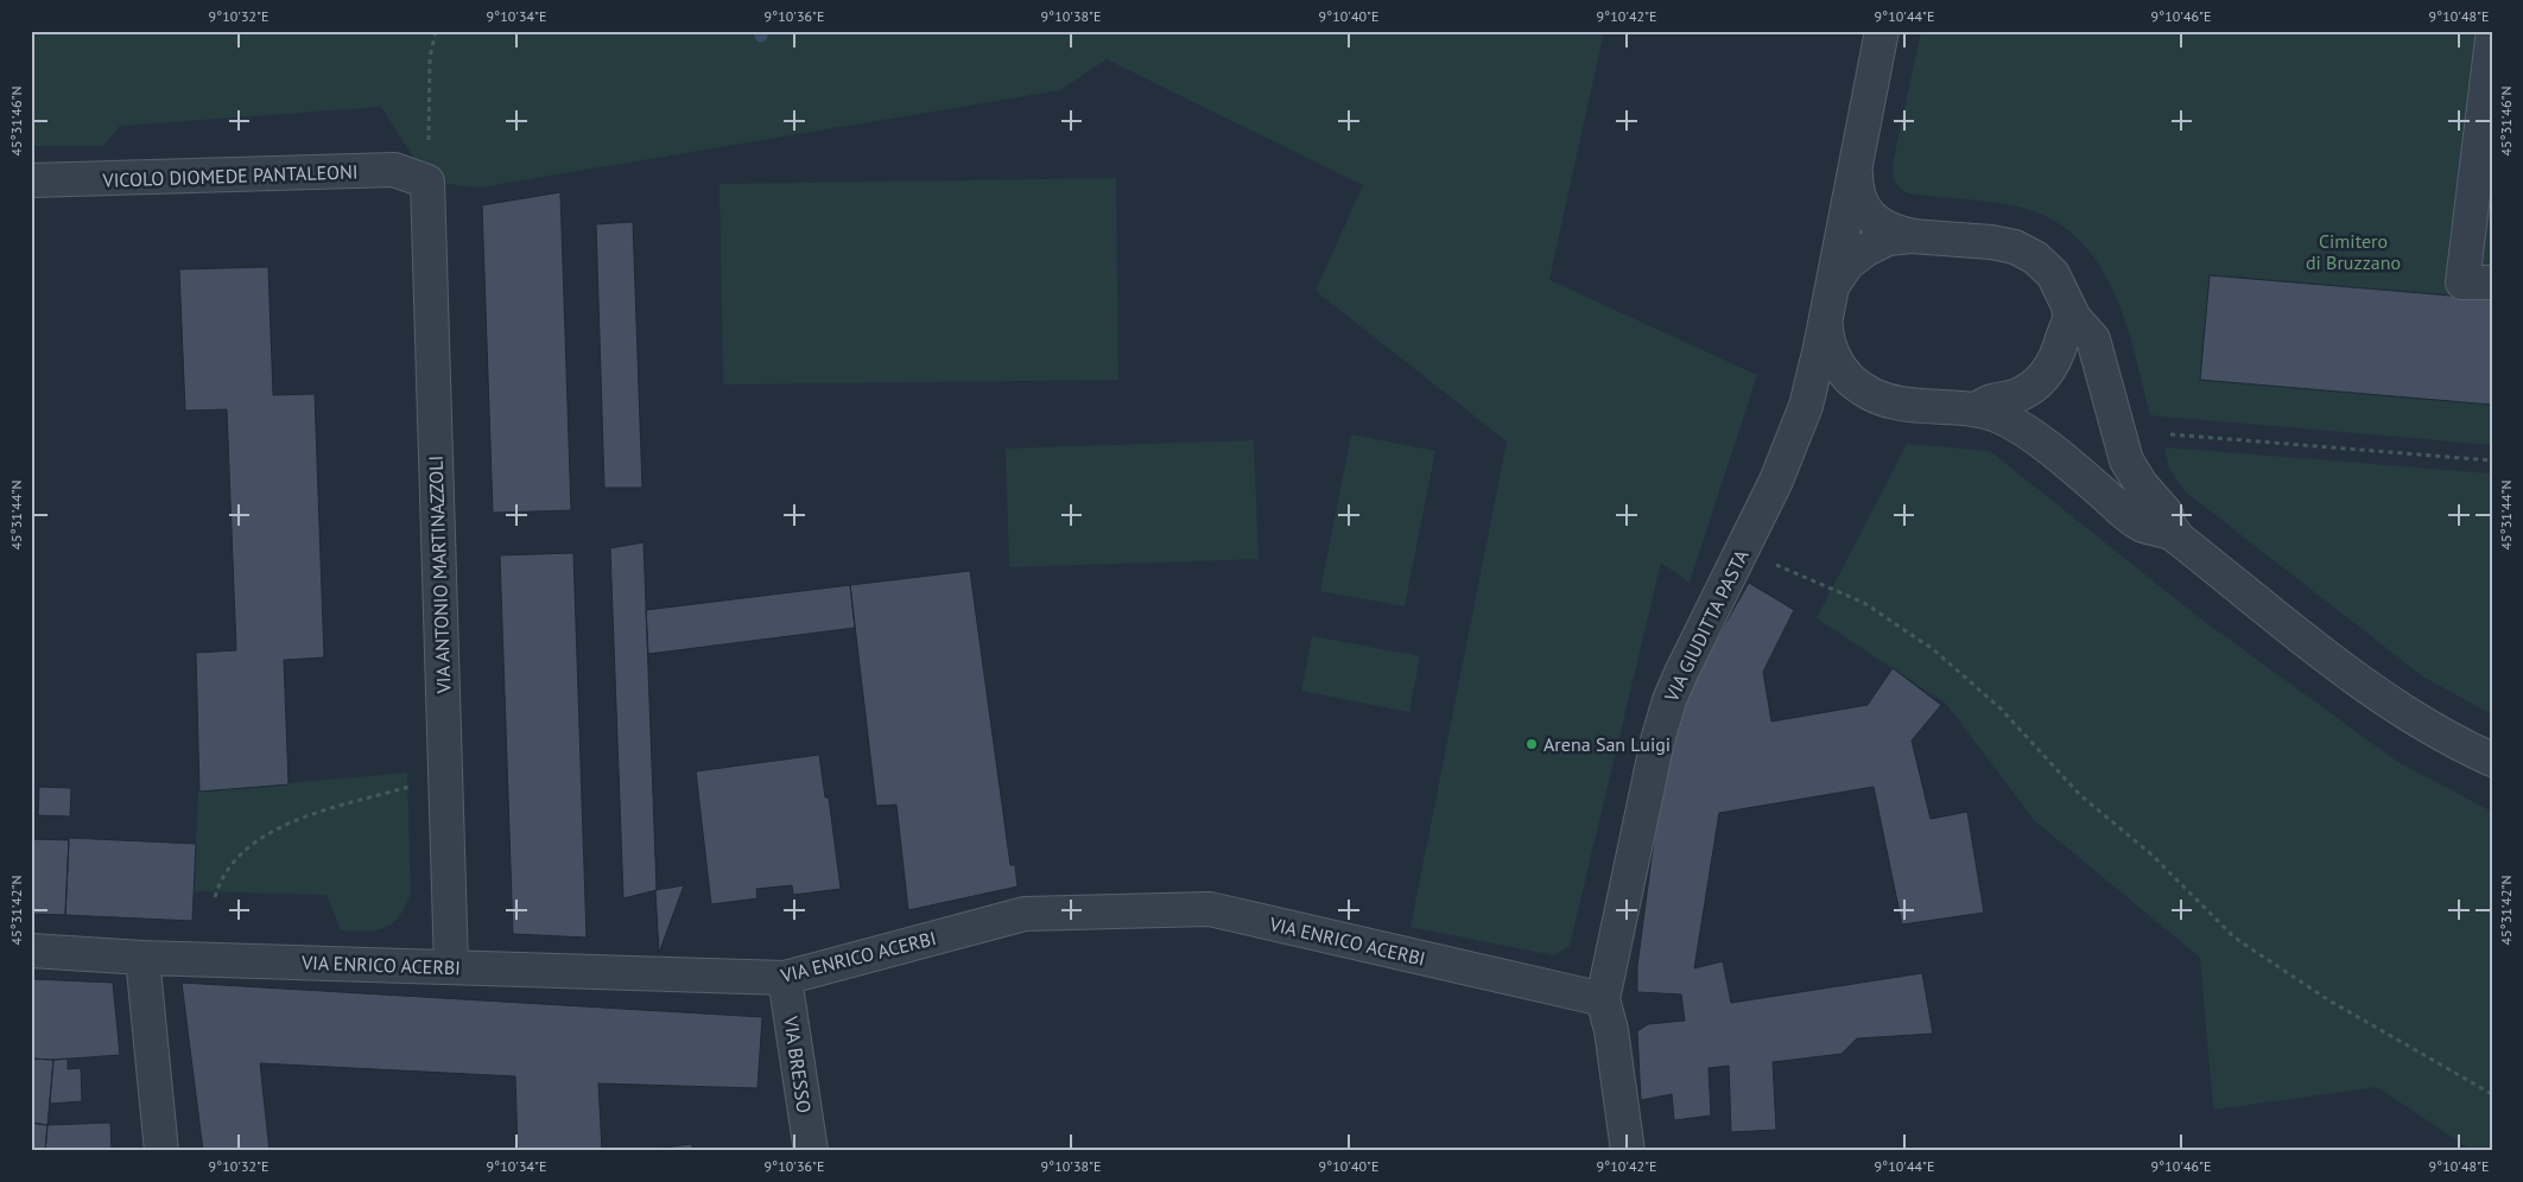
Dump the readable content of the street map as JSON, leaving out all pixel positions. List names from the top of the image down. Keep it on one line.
{"streets":{"street":["VICOLO DIOMEDE PANTALEONI","VIA ANTONIO MARTINAZZOLI","VIA GIUDITTA PASTA","VIA ENRICO ACERBI","VIA BRESSO"]},"crossings":[["VICOLO DIOMEDE PANTALEONI","VIA ANTONIO MARTINAZZOLI"],["VIA ANTONIO MARTINAZZOLI","VIA ENRICO ACERBI"],["VIA GIUDITTA PASTA","VIA ENRICO ACERBI"],["VIA ENRICO ACERBI","VIA BRESSO"]],"parks":["Cimitero di Bruzzano"],"places":["Arena San Luigi"],"coordinates":["9°10'32\"E","9°10'34\"E","9°10'36\"E","9°10'38\"E","9°10'40\"E","9°10'42\"E","9°10'44\"E","9°10'46\"E","9°10'48\"E","45°31'46\"N","45°31'44\"N","45°31'42\"N"]}
